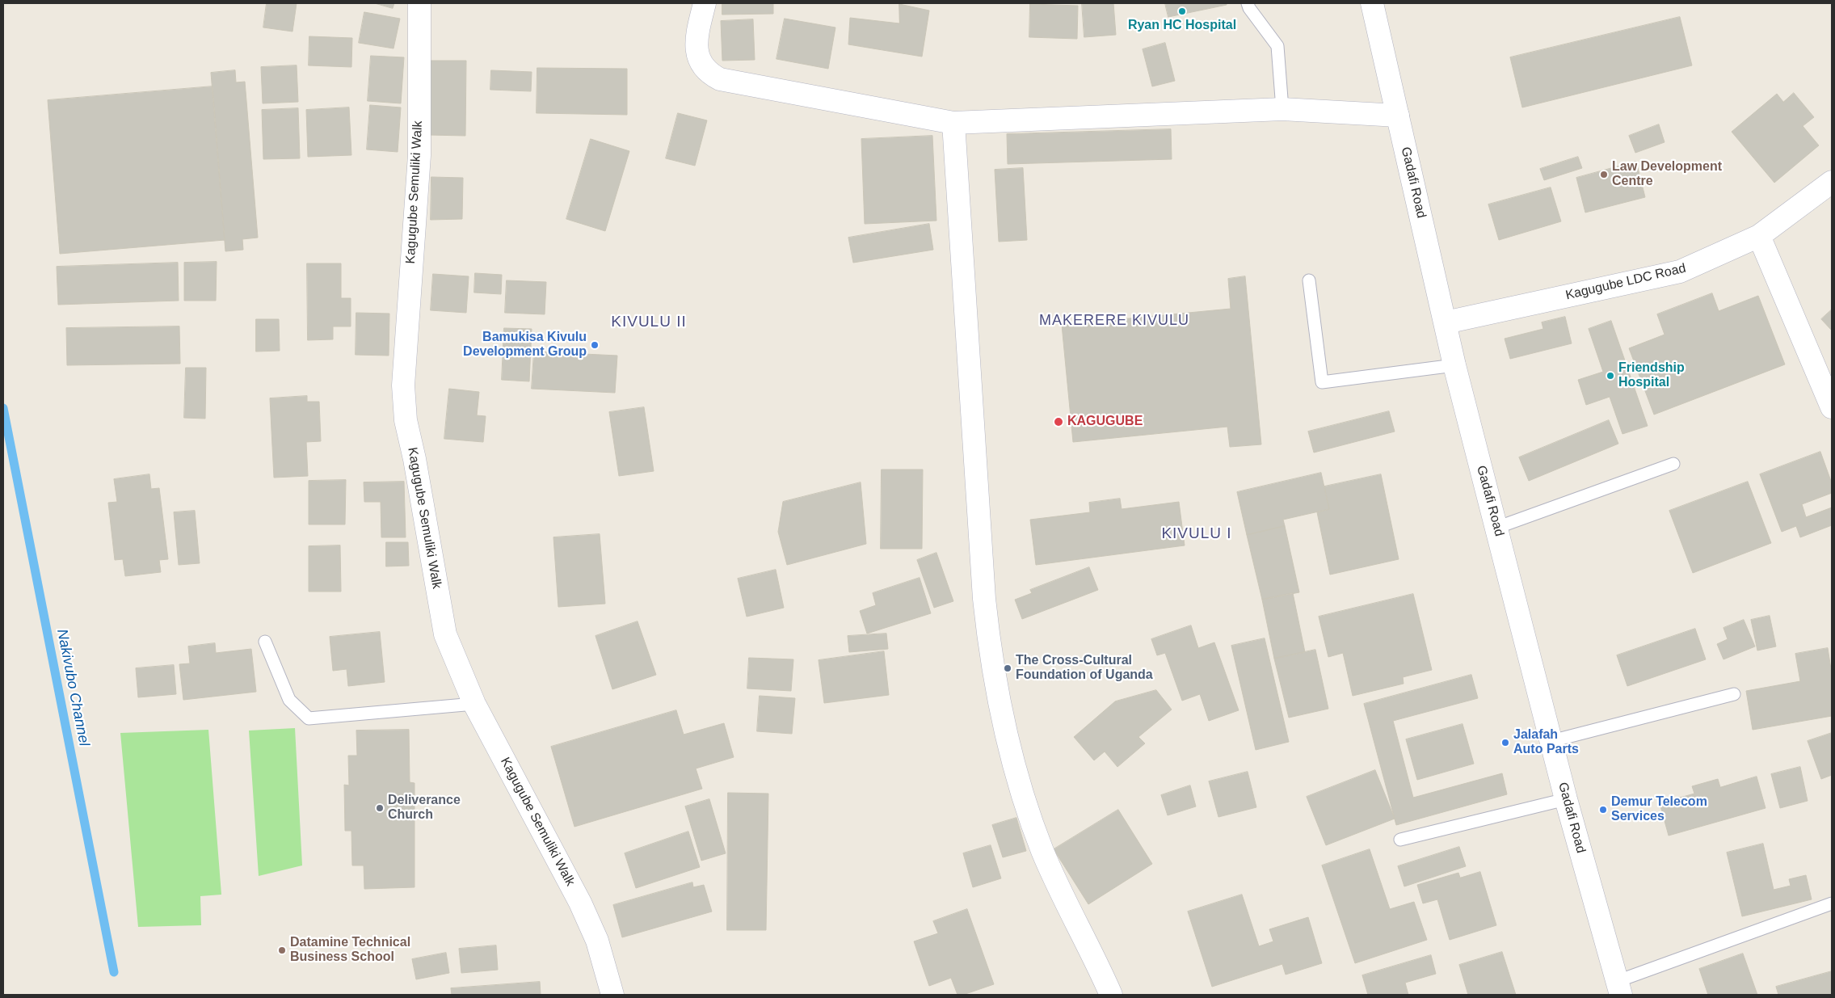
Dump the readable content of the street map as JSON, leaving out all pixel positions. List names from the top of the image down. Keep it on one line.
{"streets":{"street":["Gadafi Road","Kagugube Semuliki Walk","Kagugube LDC Road"]},"crossings":[["Gadafi Road","Kagugube LDC Road"]],"districts":["MAKERERE KIVULU","KIVULU II","KIVULU I"],"water":["Nakivubo Channel"],"places":["Ryan HC Hospital","Law Development Centre","Bamukisa Kivulu Development Group","Friendship Hospital","KAGUGUBE","The Cross-Cultural Foundation of Uganda","Jalafah Auto Parts","Deliverance Church","Demur Telecom Services","Datamine Technical Business School"]}
